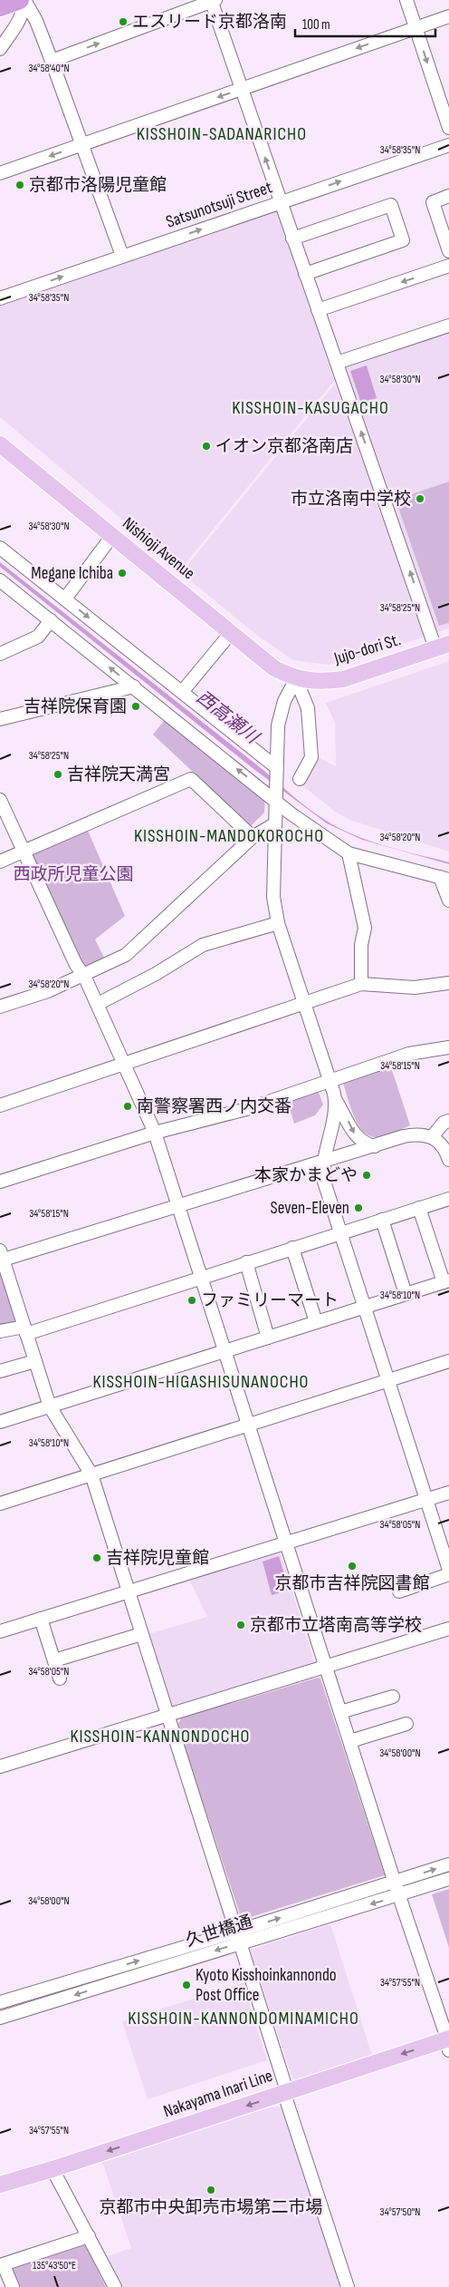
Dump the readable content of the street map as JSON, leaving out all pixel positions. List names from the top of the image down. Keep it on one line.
{"streets":{"main road":["Nishioji Avenue","Jujo-dori St.","Nakayama Inari Line"],"street":["Satsunotsuji Street","久世橋通"]},"crossings":[["Nishioji Avenue","Jujo-dori St."]],"one_way":["Satsunotsuji Street","Nakayama Inari Line"],"districts":["KISSHOIN-SADANARICHO","KISSHOIN-KASUGACHO","KISSHOIN-MANDOKOROCHO","KISSHOIN-HIGASHISUNANOCHO","KISSHOIN-KANNONDOCHO","KISSHOIN-KANNONDOMINAMICHO"],"water":["西高瀬川"],"parks":["西政所児童公園"],"places":["エスリード京都洛南","京都市洛陽児童館","イオン京都洛南店","市立洛南中学校","Megane Ichiba","吉祥院保育園","吉祥院天満宮","南警察署西ノ内交番","本家かまどや","Seven-Eleven","ファミリーマート","吉祥院児童館","京都市吉祥院図書館","京都市立塔南高等学校","Kyoto Kisshoinkannondo Post Office","京都市中央卸売市場第二市場"],"scale_bar":"100 m","coordinates":["34°58'40\"N","34°58'35\"N","34°58'30\"N","34°58'25\"N","34°58'20\"N","34°58'15\"N","34°58'10\"N","34°58'05\"N","34°58'00\"N","34°57'55\"N","34°57'50\"N","135°43'50\"E"]}
